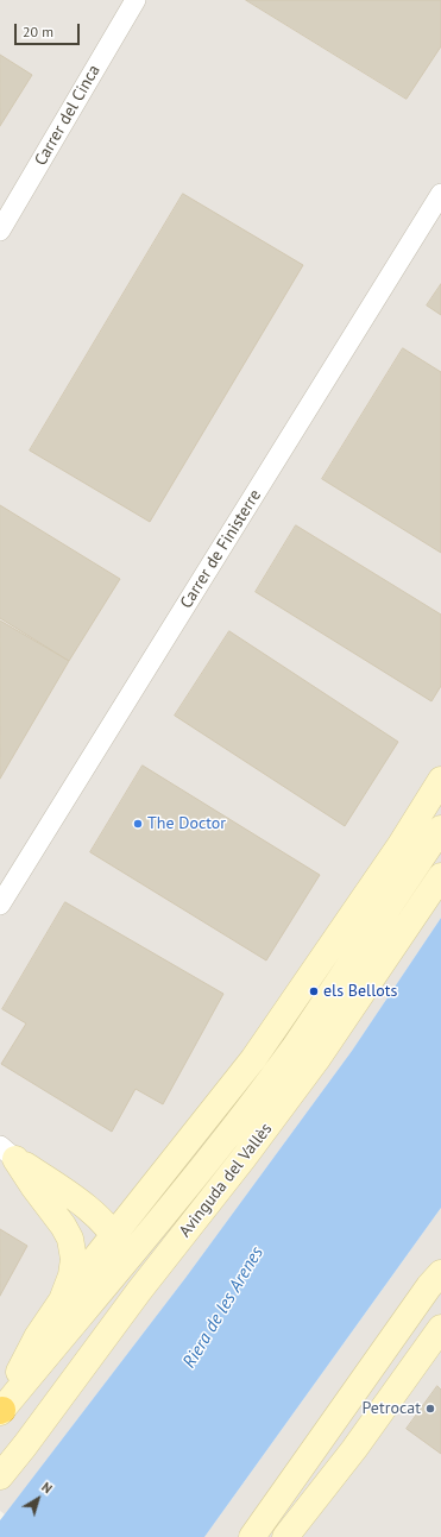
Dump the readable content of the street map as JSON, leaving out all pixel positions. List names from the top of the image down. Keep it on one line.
{"streets":{"main road":["Avinguda del Vallès"],"street":["Carrer del Cinca","Carrer de Finisterre"]},"water":["Riera de les Arenes"],"places":["The Doctor","els Bellots","Petrocat"],"scale_bar":"20 m","north":"top right"}
